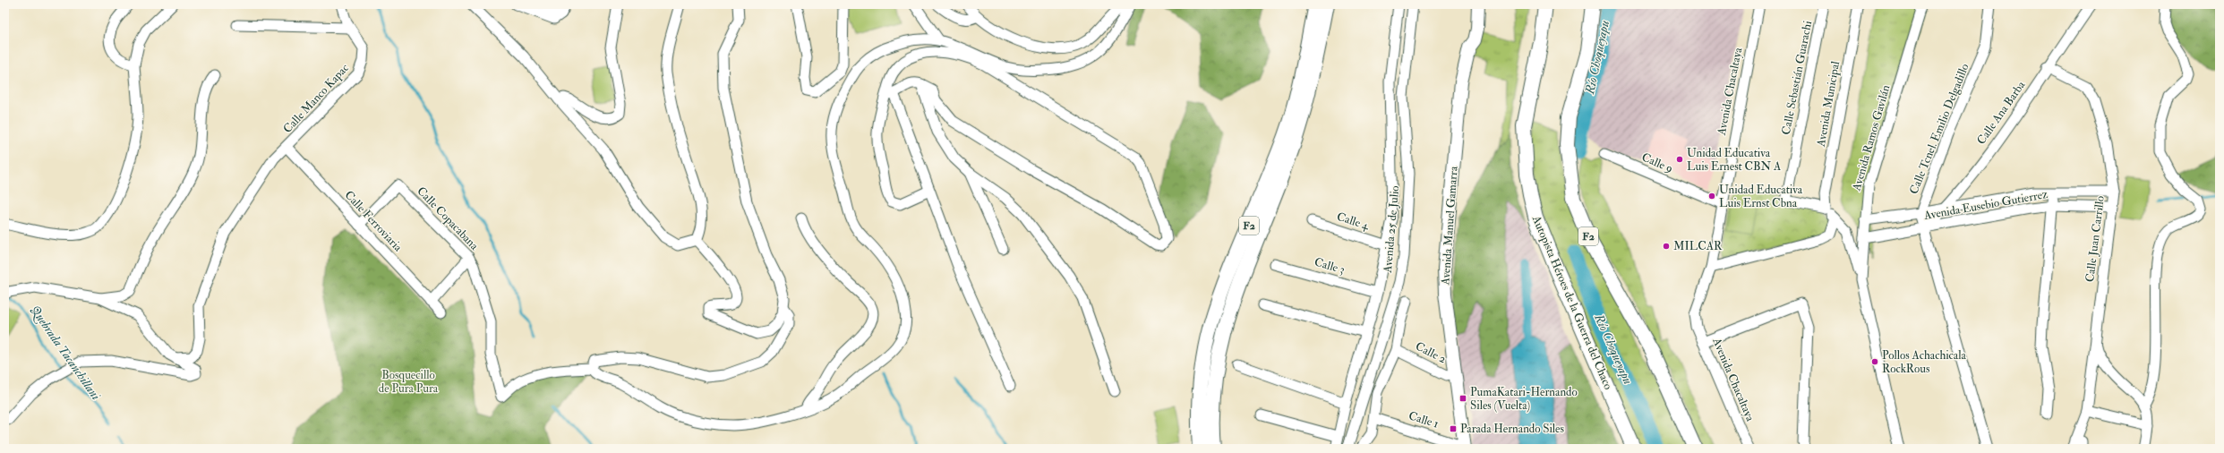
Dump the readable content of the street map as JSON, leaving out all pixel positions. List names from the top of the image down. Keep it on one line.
{"streets":{"highway":["F2","Autopista Héroes de la Guerra del Chaco"],"main road":["Avenida Manuel Gamarra"],"street":["Calle Sebastián Guarachi","Avenida Chacaltaya","Calle Manco Kapac","Avenida Municipal","Calle Ana Barba","Calle Tcnel. Emilio Delgadillo","Avenida Ramos Gavilán","Calle 9","Avenida Eusebio Gutierrez","Calle Copacabana","Calle Ferroviaria","Calle 4","Avenida 25 de Julio","Calle Juan Carrillo","Calle 3","Calle 2","Calle 1"]},"crossings":[["Calle Sebastián Guarachi","Avenida Municipal"],["Avenida Chacaltaya","Calle 9"],["Calle Manco Kapac","Calle Ferroviaria"],["Calle Ana Barba","Calle Tcnel. Emilio Delgadillo"],["Calle Ana Barba","Avenida Eusebio Gutierrez"],["Calle Ana Barba","Calle Juan Carrillo"],["Calle Tcnel. Emilio Delgadillo","Avenida Eusebio Gutierrez"],["Avenida Ramos Gavilán","Avenida Eusebio Gutierrez"],["Avenida Eusebio Gutierrez","Calle Juan Carrillo"],["Calle Copacabana","Calle Ferroviaria"],["Calle 4","Avenida 25 de Julio"],["Avenida Manuel Gamarra","Calle 2"],["Avenida Manuel Gamarra","Calle 1"],["Avenida 25 de Julio","Calle 3"]],"water":["Río Choqueyapu","Quebrada Tacanchillani"],"parks":["Bosquecillo de Pura Pura"],"places":{"other":["Unidad Educativa Luis Ernest CBN A","Unidad Educativa Luis Ernst Cbna","MILCAR","Pollos Achachicala RockRous"],"transit":["PumaKatari-Hernando Siles (Vuelta)","Parada Hernando Siles"]}}
